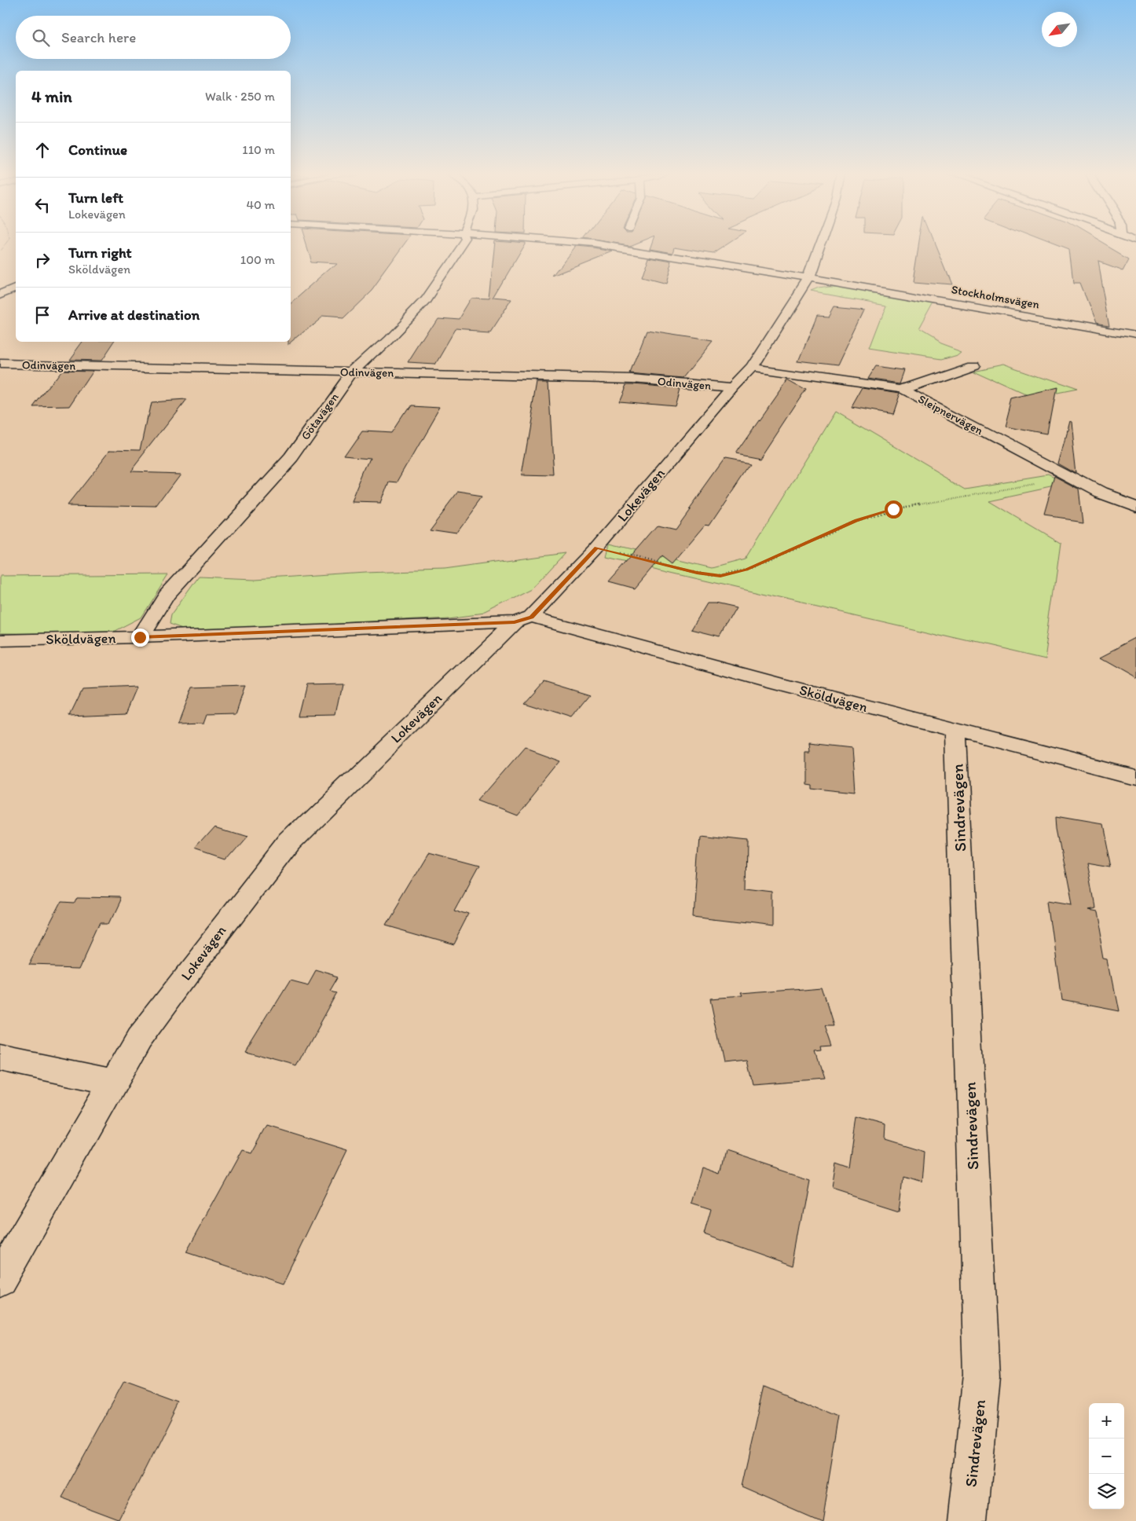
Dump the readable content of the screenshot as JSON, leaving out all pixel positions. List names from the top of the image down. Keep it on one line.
{"streets":{"street":["Stockholmsvägen","Odinvägen","Sleipnervägen","Götavägen","Lokevägen","Sköldvägen","Sindrevägen"]},"crossings":[["Stockholmsvägen","Lokevägen"],["Odinvägen","Götavägen"],["Odinvägen","Lokevägen"],["Sleipnervägen","Lokevägen"],["Götavägen","Sköldvägen"],["Lokevägen","Sköldvägen"],["Sköldvägen","Sindrevägen"]],"north":"bottom left","page":{"search":"Search here","heading":["4 min","Walk · 250 m"],"list":[["Continue","110 m"],["Turn left","Lokevägen","40 m"],["Turn right","Sköldvägen","100 m"],"Arrive at destination"],"map_buttons":["+","−"]}}
